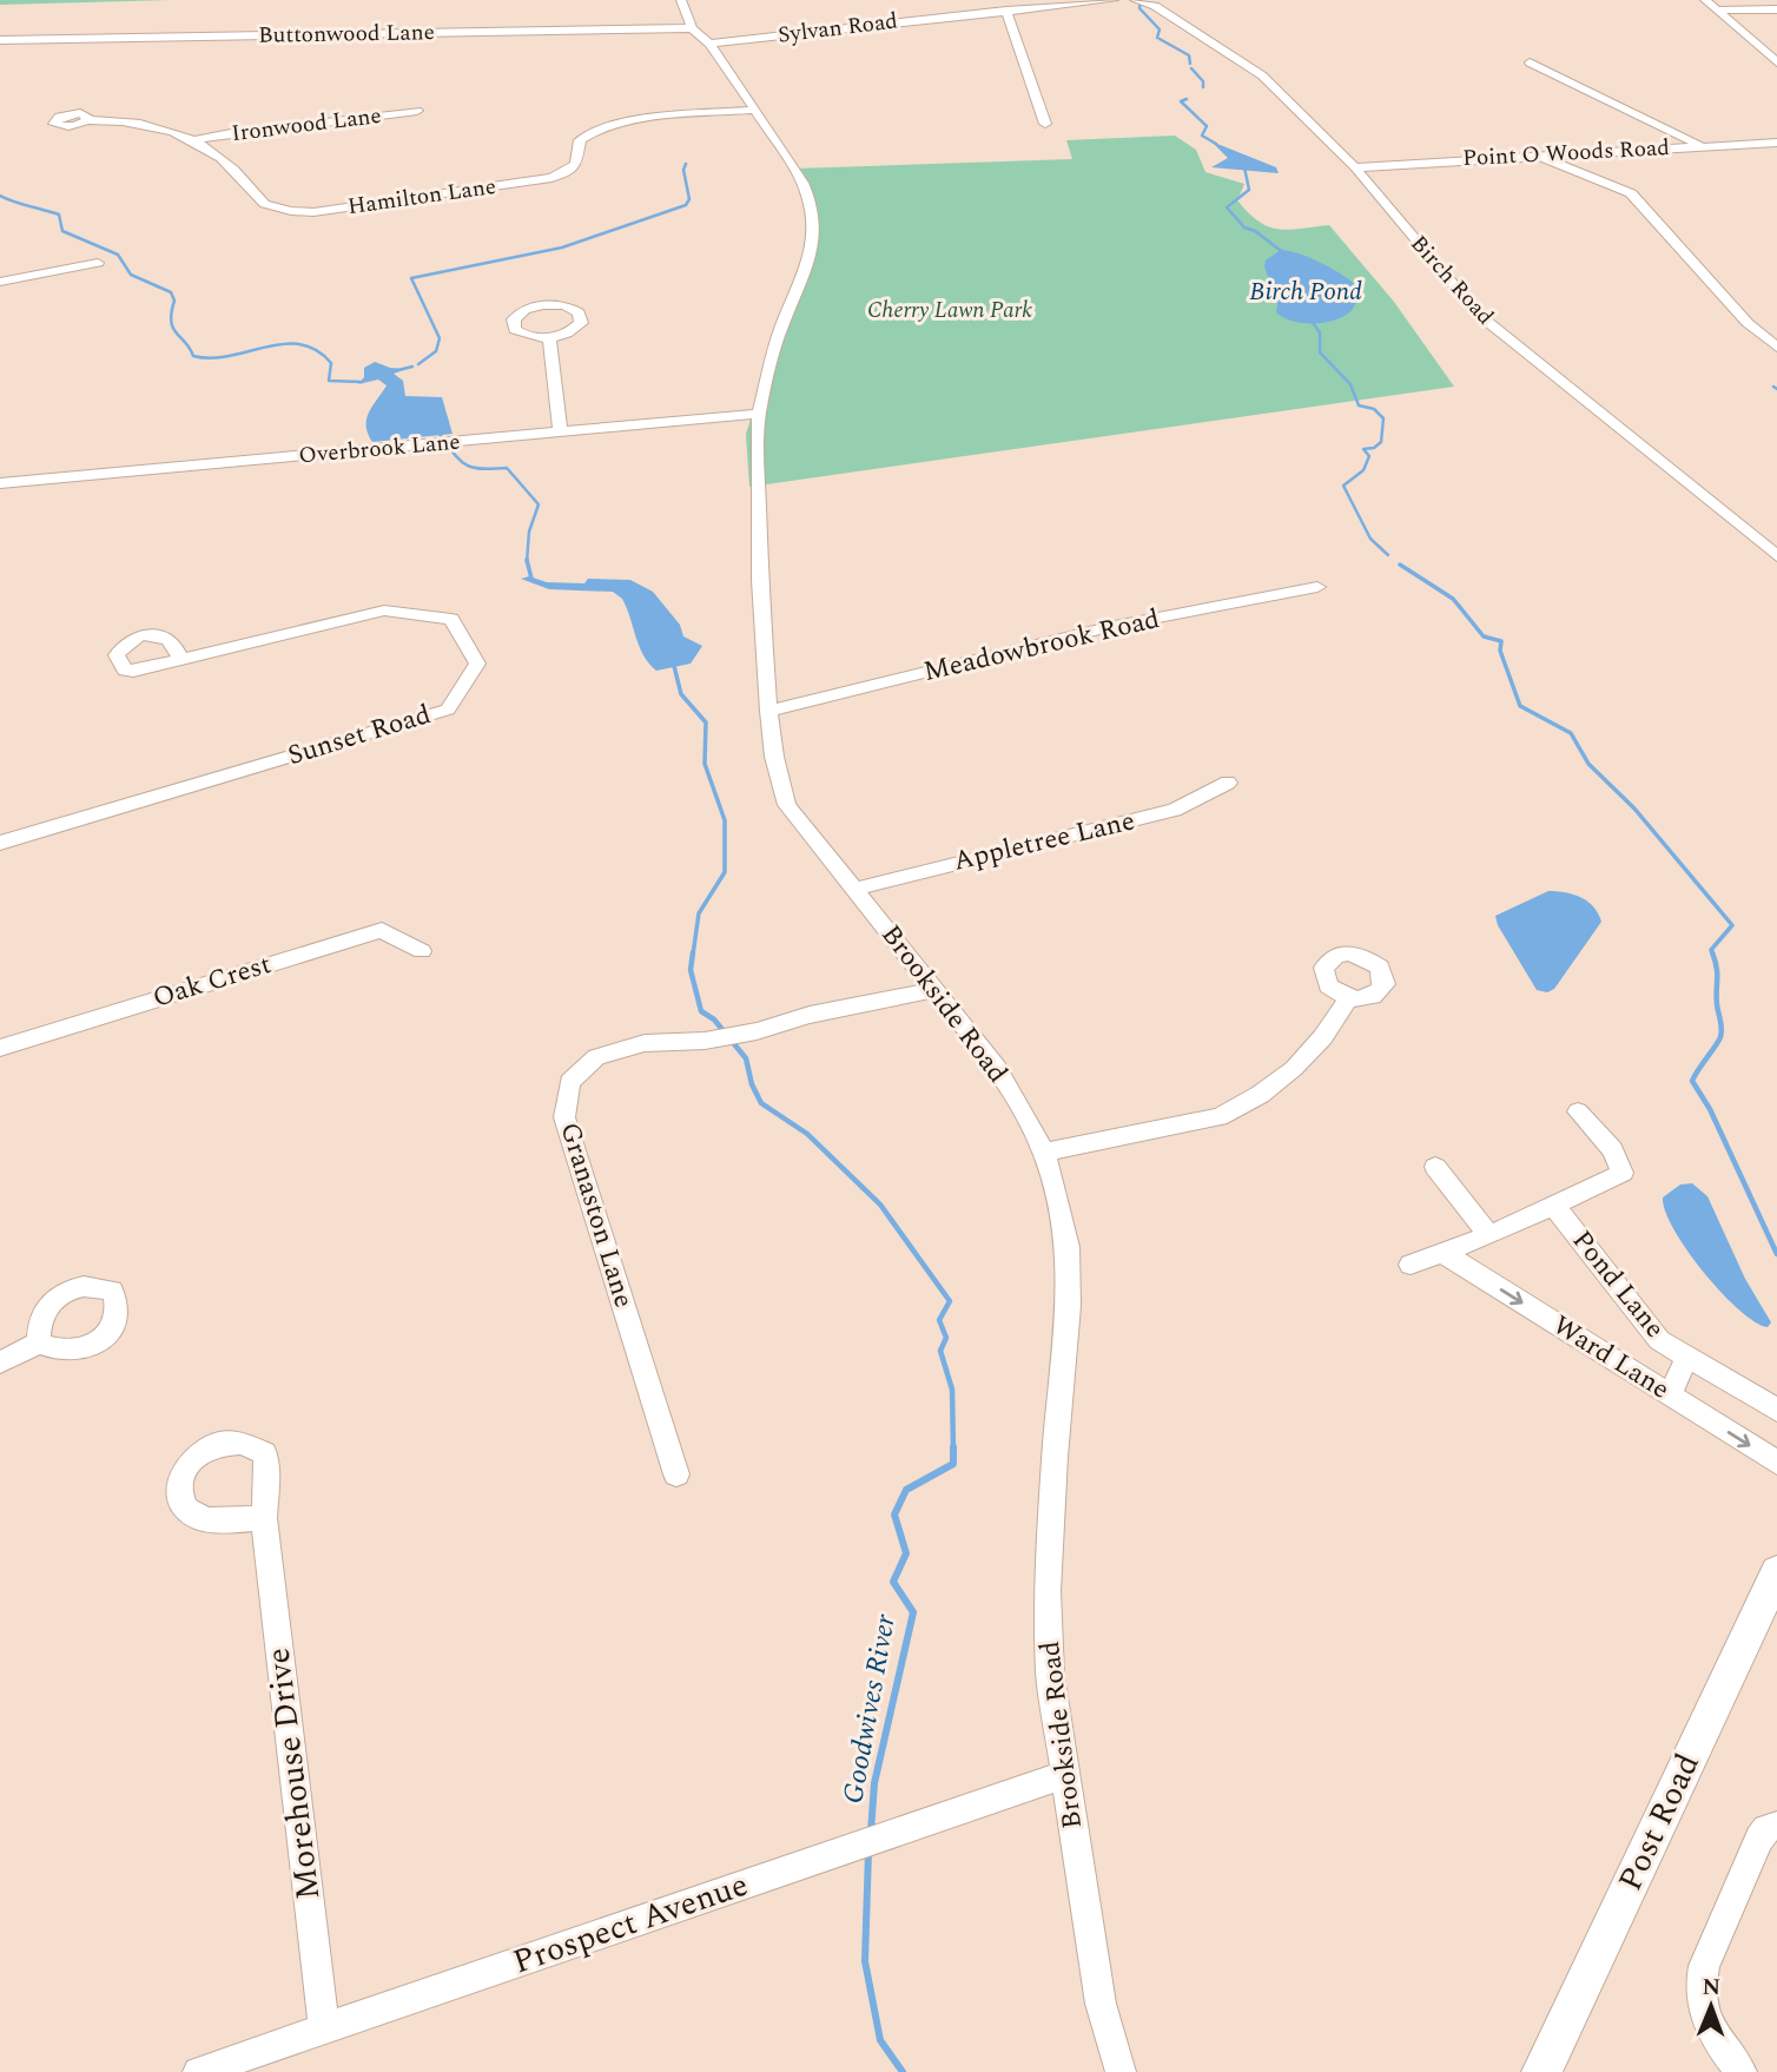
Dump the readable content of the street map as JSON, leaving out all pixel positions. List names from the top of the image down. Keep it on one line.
{"streets":{"main road":["Post Road"],"street":["Sylvan Road","Buttonwood Lane","Ironwood Lane","Point O Woods Road","Hamilton Lane","Birch Road","Overbrook Lane","Meadowbrook Road","Sunset Road","Appletree Lane","Oak Crest","Brookside Road","Granaston Lane","Pond Lane","Ward Lane","Morehouse Drive","Prospect Avenue"]},"crossings":[["Sylvan Road","Brookside Road"],["Buttonwood Lane","Brookside Road"],["Ironwood Lane","Hamilton Lane"],["Point O Woods Road","Birch Road"],["Hamilton Lane","Brookside Road"],["Overbrook Lane","Brookside Road"],["Meadowbrook Road","Brookside Road"],["Appletree Lane","Brookside Road"],["Brookside Road","Granaston Lane"],["Brookside Road","Prospect Avenue"],["Pond Lane","Ward Lane"],["Morehouse Drive","Prospect Avenue"]],"one_way":["Ward Lane"],"water":["Birch Pond","Goodwives River"],"parks":["Cherry Lawn Park"],"north":"top"}
